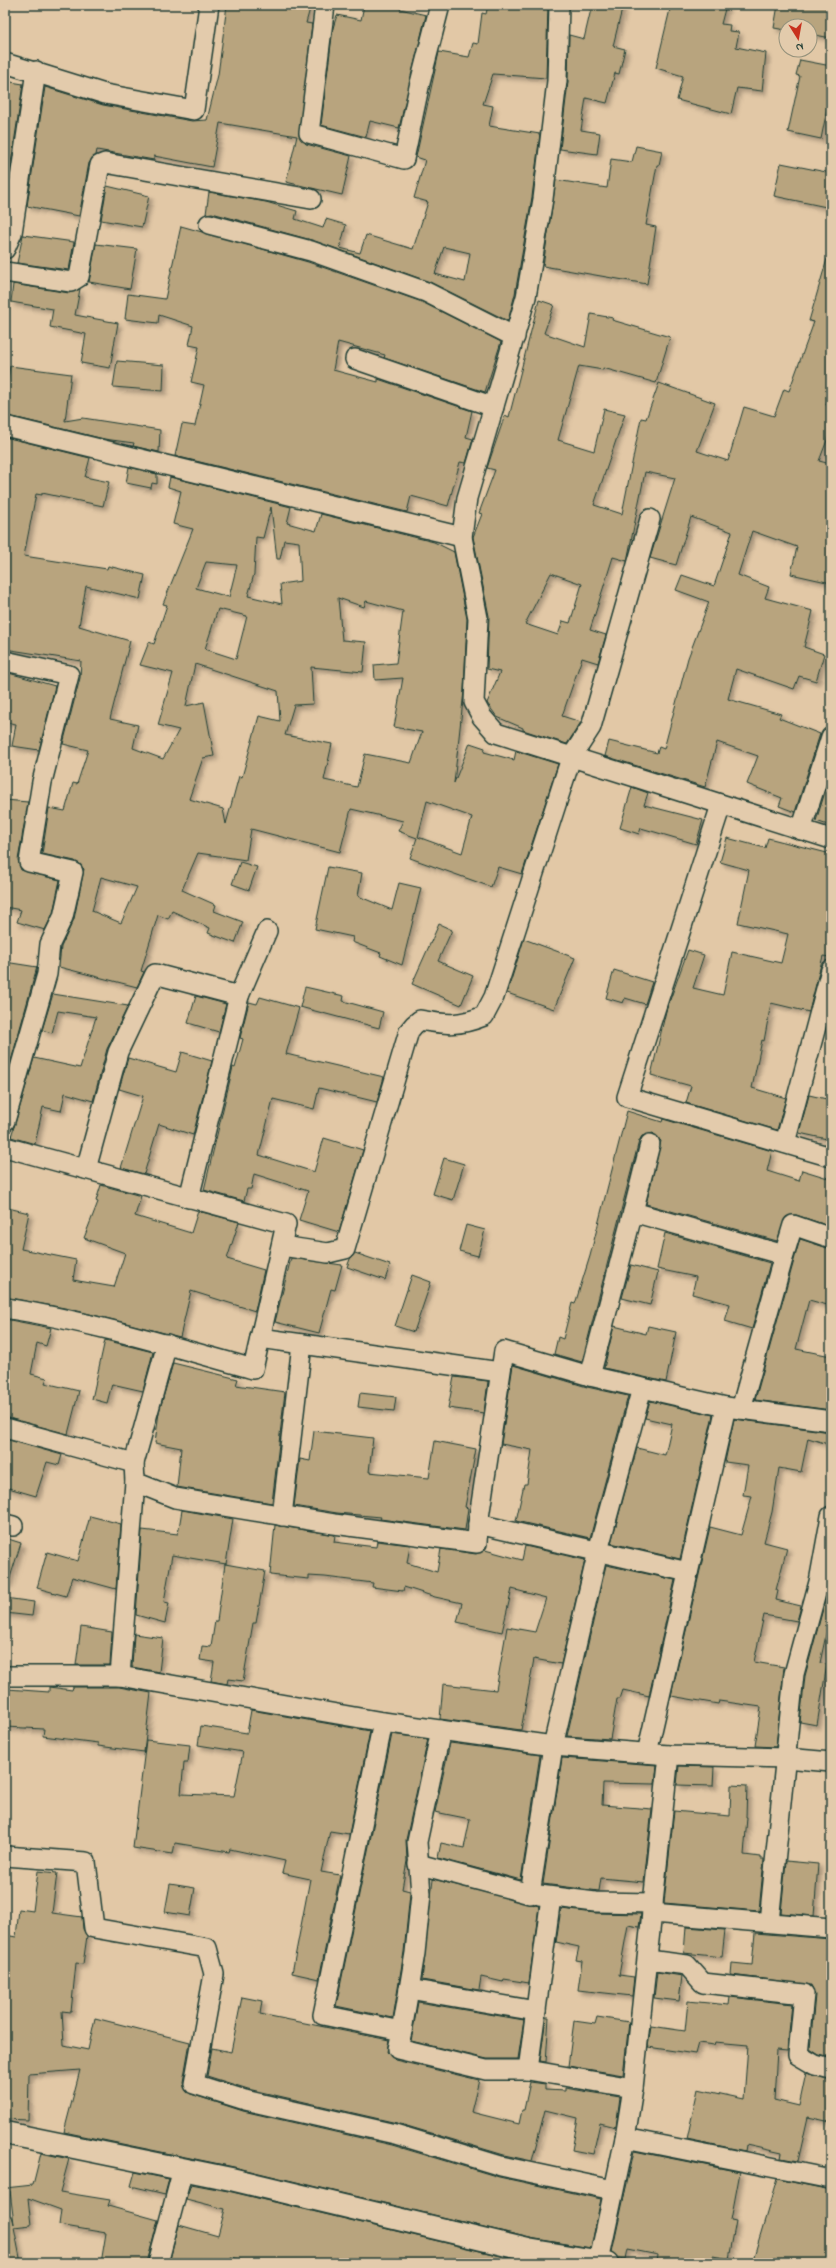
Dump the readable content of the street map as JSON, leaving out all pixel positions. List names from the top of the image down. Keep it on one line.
{"north":"bottom"}
